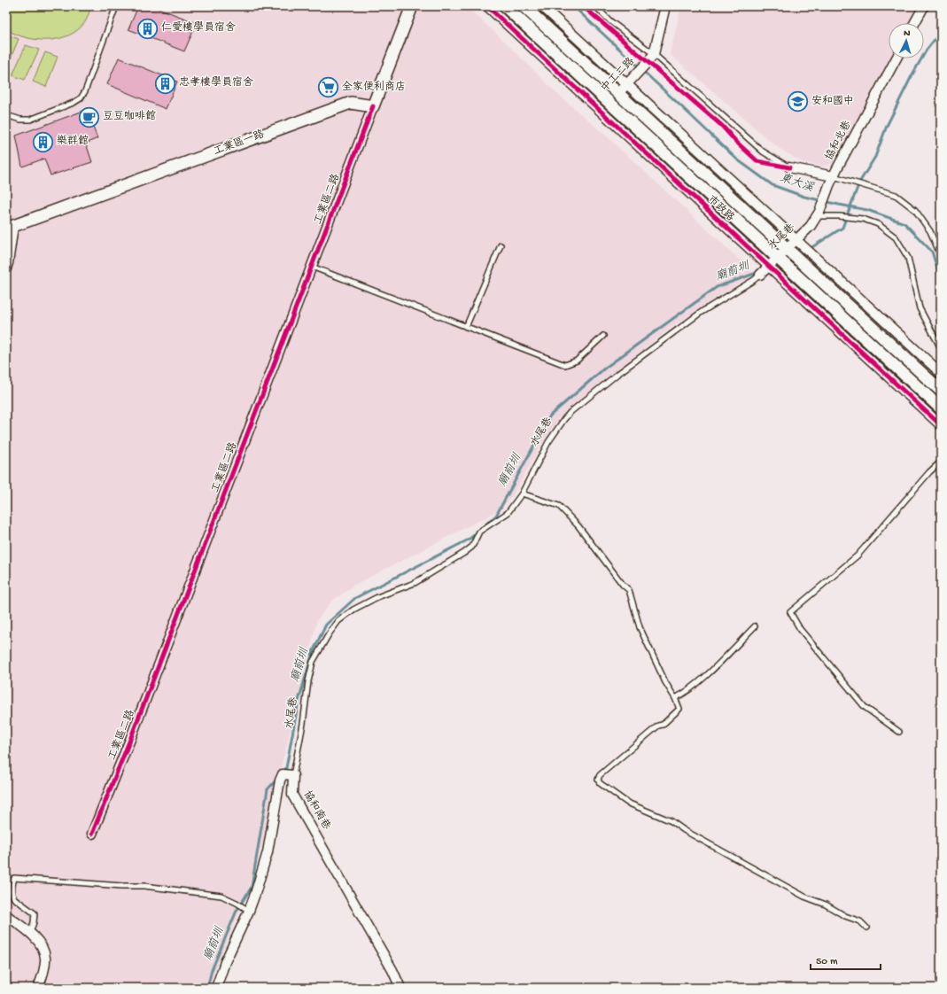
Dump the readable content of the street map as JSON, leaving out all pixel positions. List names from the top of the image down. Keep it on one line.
{"streets":{"street":["中工二路","協和北巷","工業區一路","工業區二路","市政路","水尾巷","協和南巷"]},"crossings":[["中工二路","市政路"],["協和北巷","水尾巷"],["工業區一路","工業區二路"],["市政路","水尾巷"],["水尾巷","協和南巷"]],"water":["東大溪","廟前圳"],"places":{"building":["仁愛樓學員宿舍","忠孝樓學員宿舍","樂群館"],"supermarket":["全家便利商店"],"school or university":["安和國中"],"cafe":["豆豆咖啡館"]},"scale_bar":"50 m","north":"top"}
